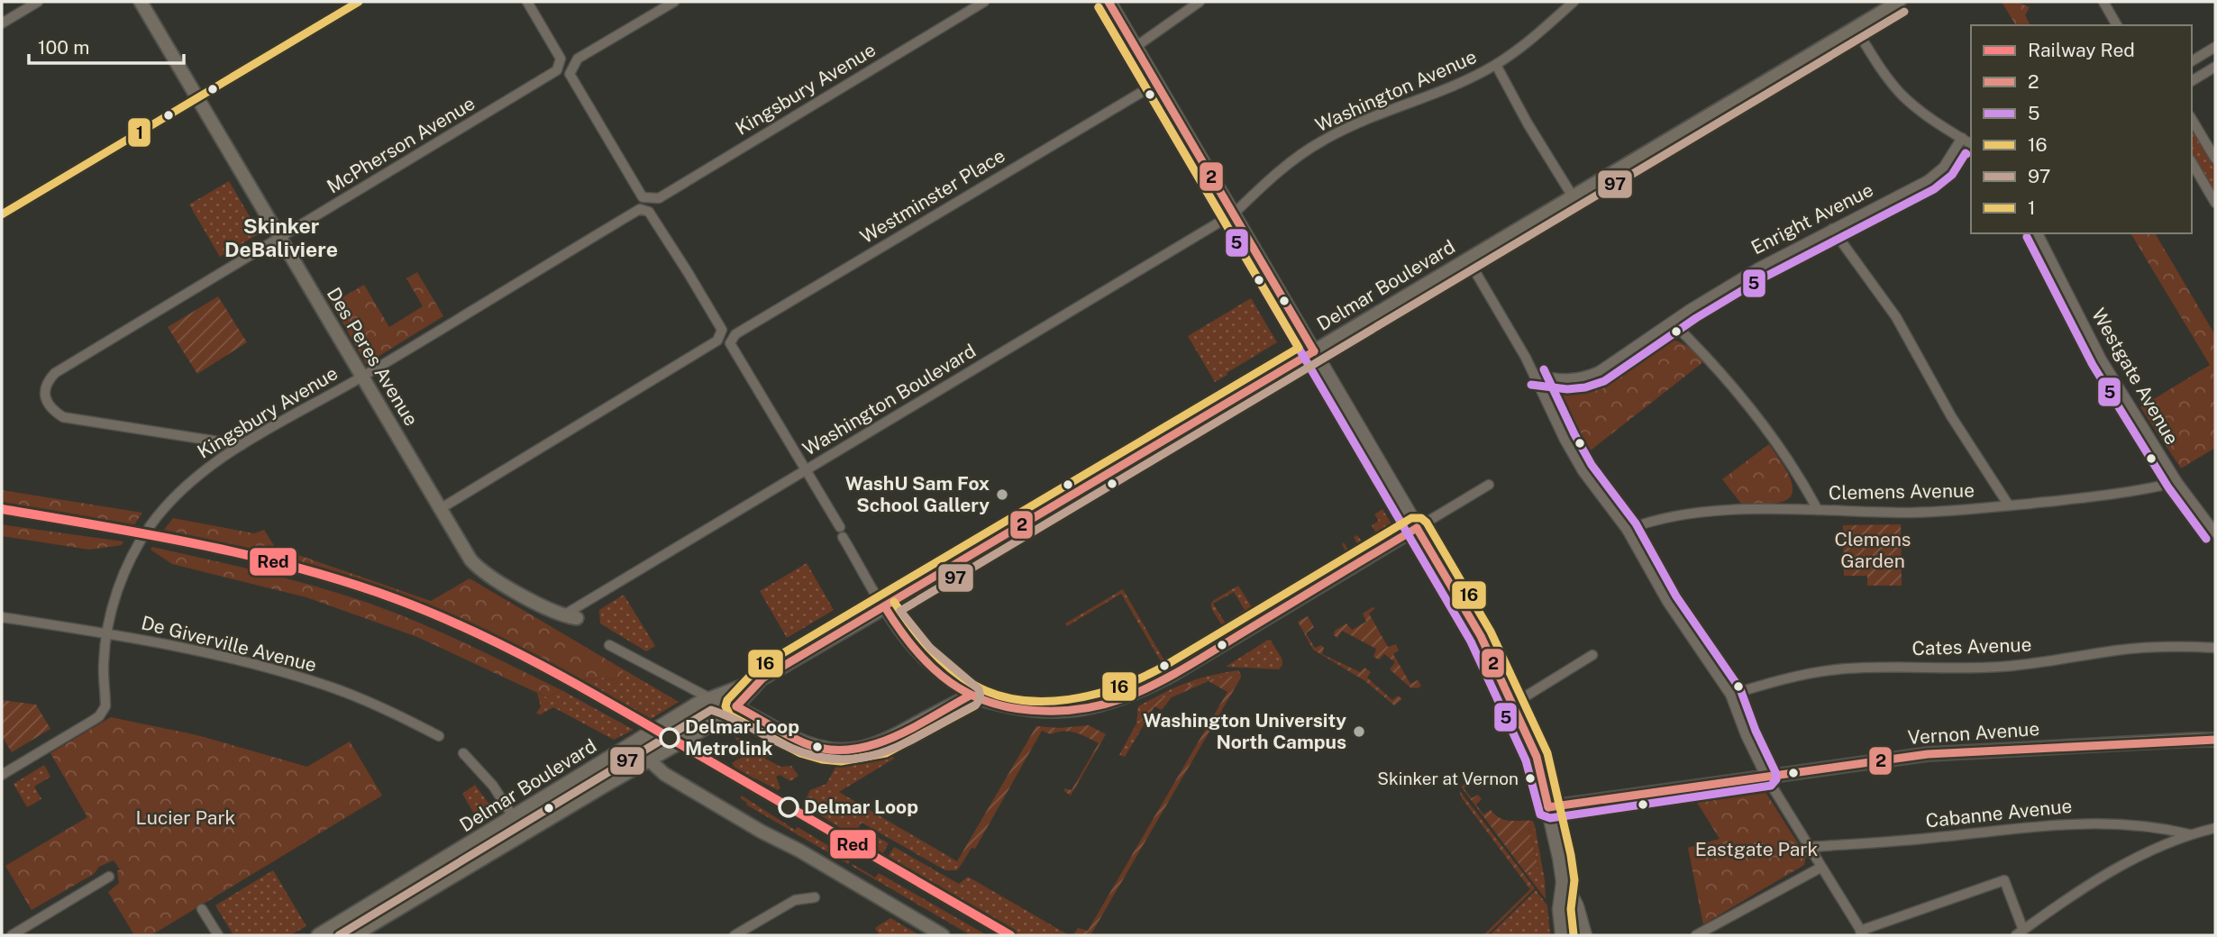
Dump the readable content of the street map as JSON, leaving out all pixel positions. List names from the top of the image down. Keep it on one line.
{"streets":{"street":["Kingsbury Avenue","Washington Avenue","McPherson Avenue","Westminster Place","Enright Avenue","Delmar Boulevard","Des Peres Avenue","Westgate Avenue","Washington Boulevard","Clemens Avenue","De Giverville Avenue","Cates Avenue","Vernon Avenue","Cabanne Avenue"]},"crossings":[["Kingsbury Avenue","McPherson Avenue"],["Kingsbury Avenue","Des Peres Avenue"],["Kingsbury Avenue","De Giverville Avenue"],["Washington Avenue","Washington Boulevard"],["McPherson Avenue","Des Peres Avenue"],["Westminster Place","Washington Boulevard"],["Des Peres Avenue","Washington Boulevard"],["Westgate Avenue","Clemens Avenue"]],"districts":["Skinker DeBaliviere"],"parks":["Clemens Garden","Lucier Park","Eastgate Park"],"places":["WashU Sam Fox School Gallery","Washington University North Campus","Delmar Loop Metrolink","Skinker at Vernon","Delmar Loop"],"lines":["transit line 2","transit line 1","transit line 5","transit line 16","transit line 97","rail line Red"],"legend":["Railway Red","2","5","16","97","1"],"scale_bar":"100 m"}
